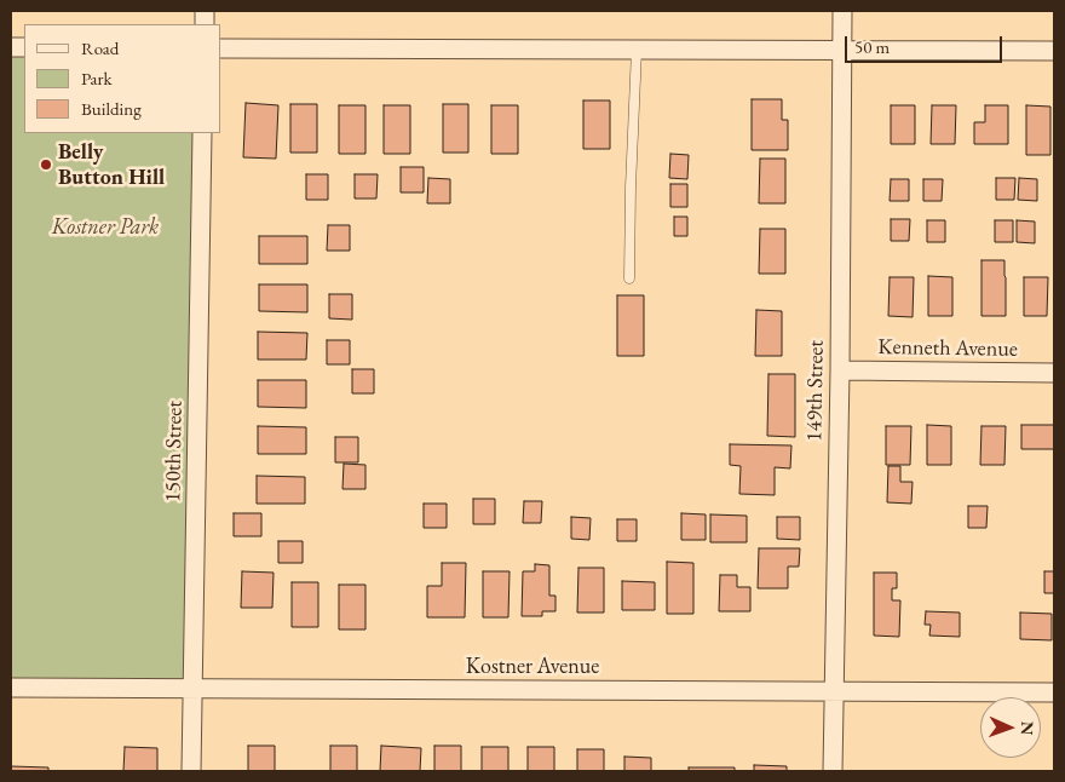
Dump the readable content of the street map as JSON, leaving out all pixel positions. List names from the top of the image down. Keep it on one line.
{"streets":{"street":["Kenneth Avenue","149th Street","150th Street","Kostner Avenue"]},"crossings":[["Kenneth Avenue","149th Street"],["149th Street","Kostner Avenue"],["150th Street","Kostner Avenue"]],"parks":["Kostner Park"],"places":["Belly Button Hill"],"legend":["Road","Park","Building"],"scale_bar":"50 m","north":"right"}
